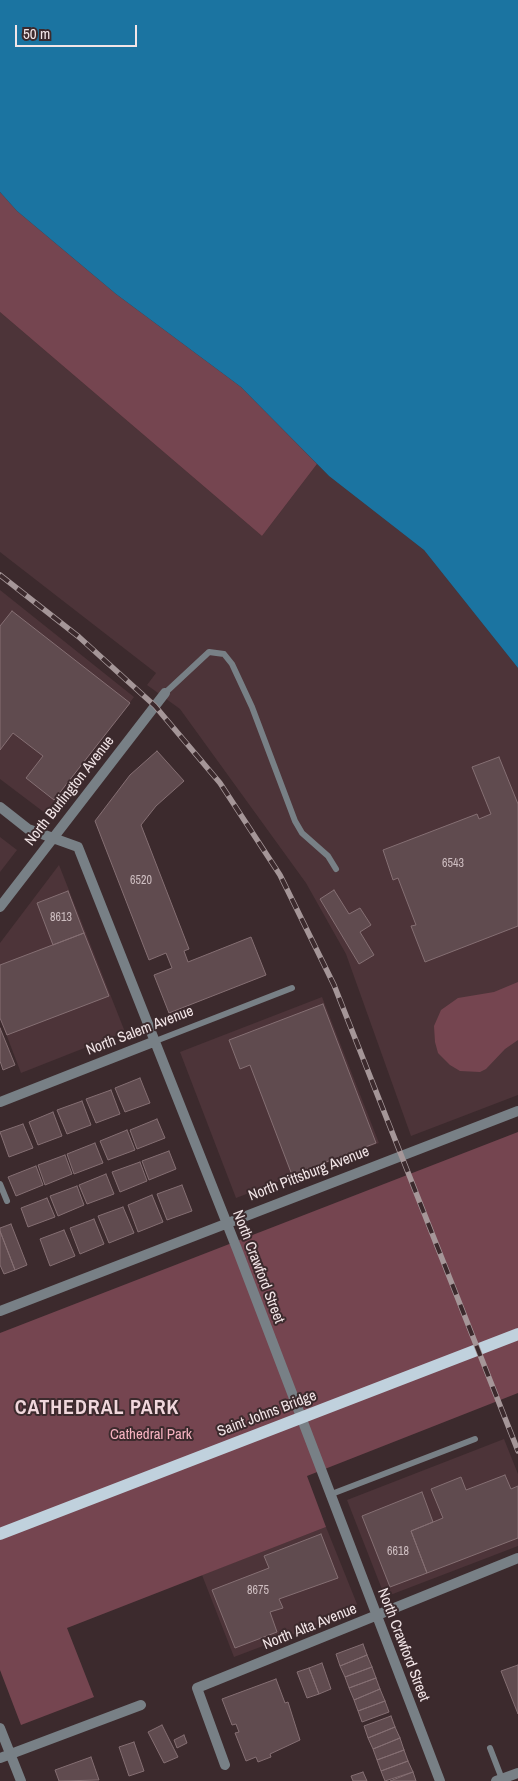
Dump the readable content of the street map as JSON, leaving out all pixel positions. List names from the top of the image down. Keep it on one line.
{"streets":{"main road":["Saint Johns Bridge"],"street":["North Burlington Avenue","North Salem Avenue","North Pittsburg Avenue","North Crawford Street","North Alta Avenue"]},"crossings":[["North Burlington Avenue","North Crawford Street"],["North Salem Avenue","North Crawford Street"],["North Pittsburg Avenue","North Crawford Street"],["North Crawford Street","North Alta Avenue"]],"districts":["CATHEDRAL PARK"],"parks":["Cathedral Park"],"house_numbers":["6543","6520","8613","6618","8675"],"scale_bar":"50 m"}
